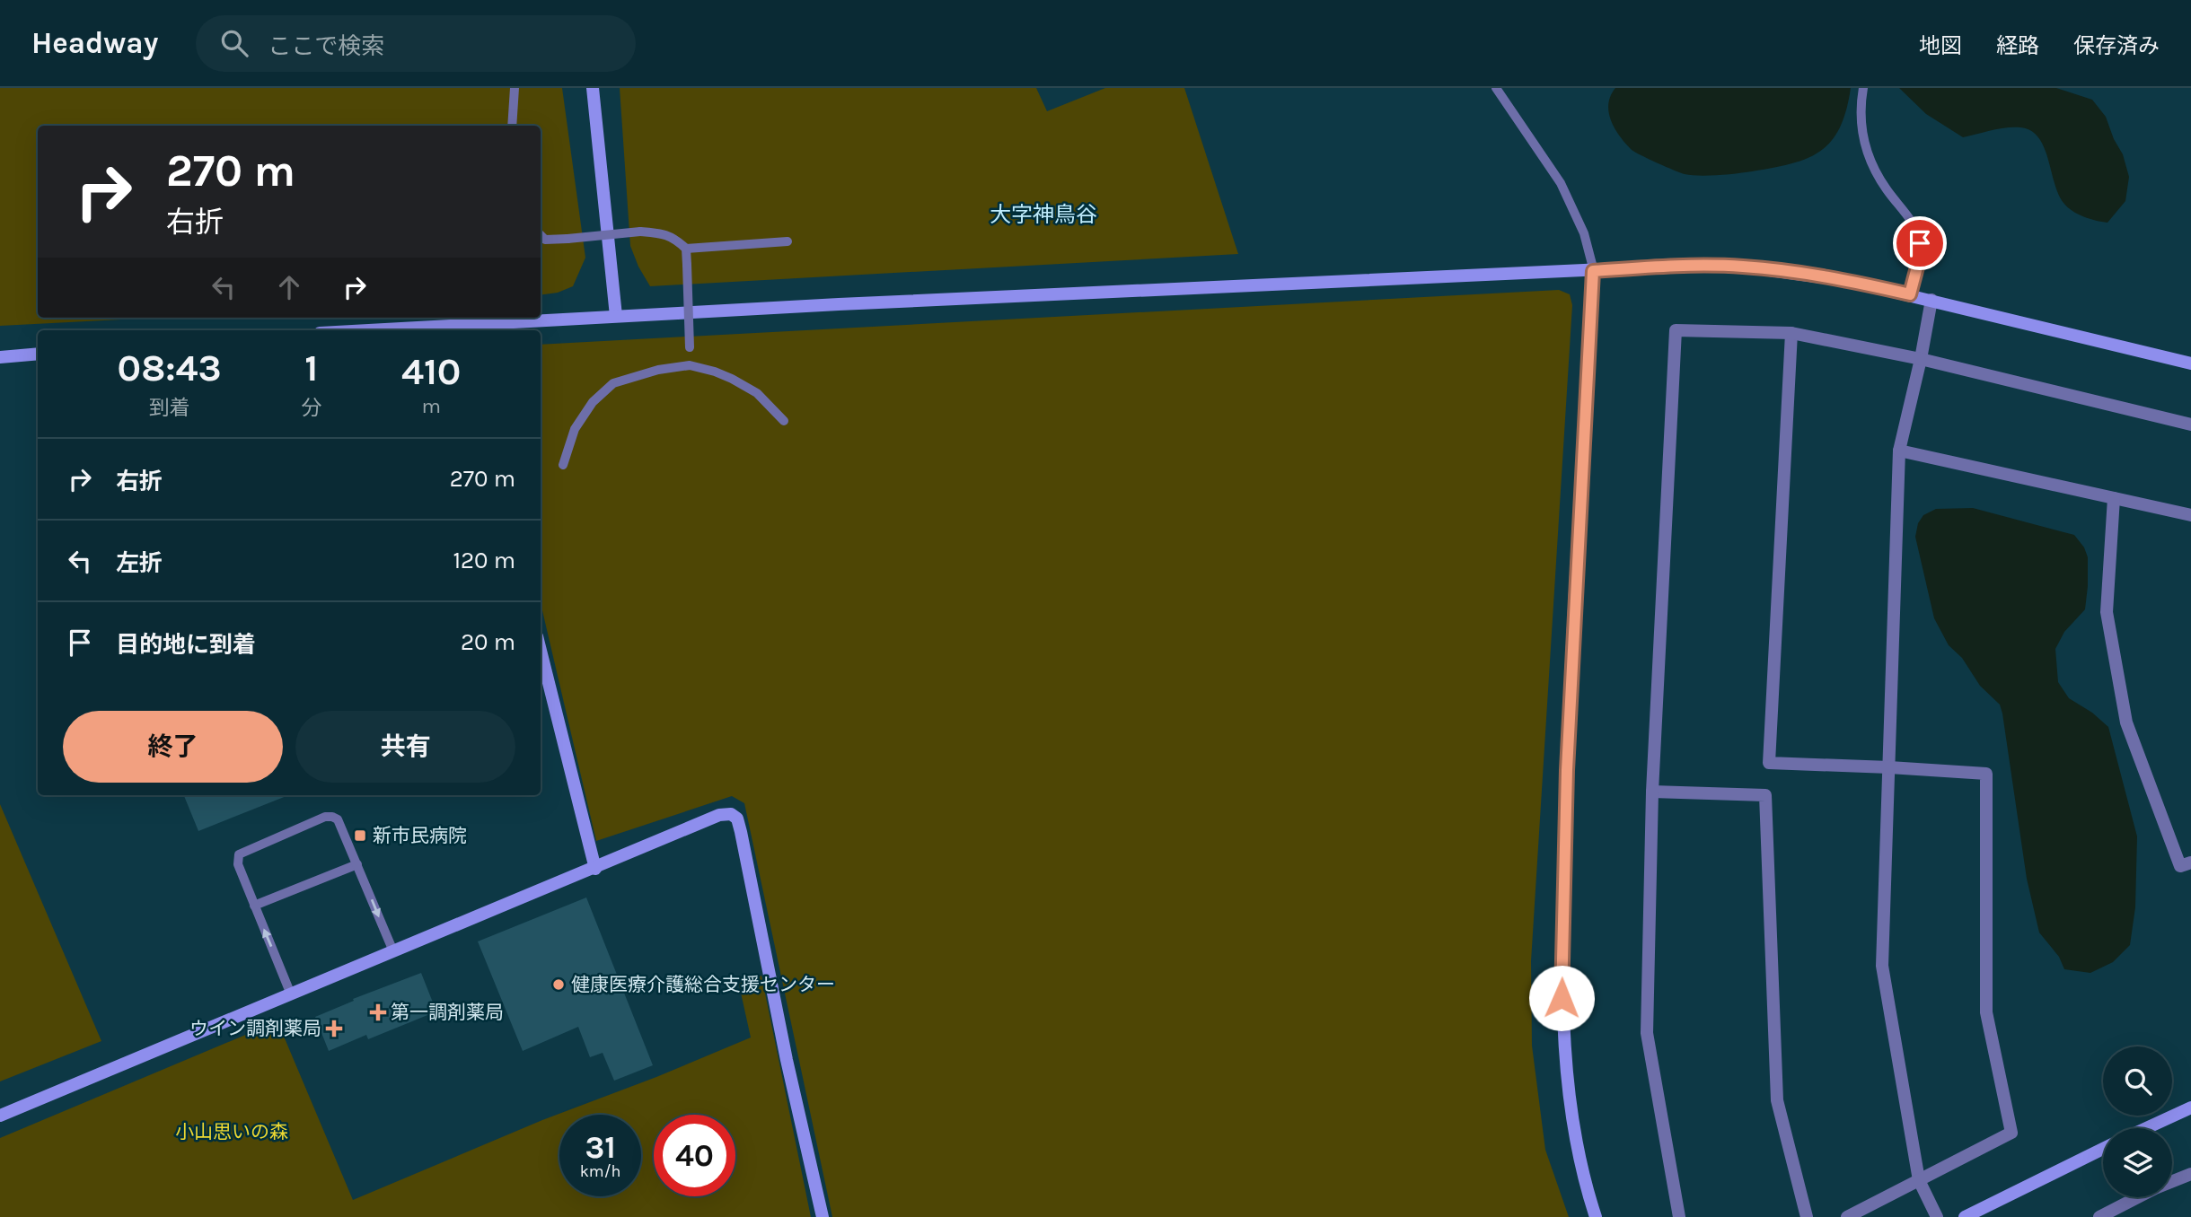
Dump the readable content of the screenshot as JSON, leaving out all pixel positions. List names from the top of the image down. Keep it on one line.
{"districts":["大字神鳥谷"],"parks":["小山思いの森"],"places":{"transit":["新市民病院"],"other":["健康医療介護総合支援センター"],"health":["第一調剤薬局","ウイン調剤薬局"]},"page":{"header":"Headway","search":"ここで検索","nav":["地図","経路","保存済み"],"turn":["270 m","右折"],"eta":["08:43","到着","1","分","410","m"],"list":[{"name":"右折","value":"270 m"},{"name":"左折","value":"120 m"},{"name":"目的地に到着","value":"20 m"}],"buttons":["終了","共有"],"speed":"31 km/h","limit":"40"}}
